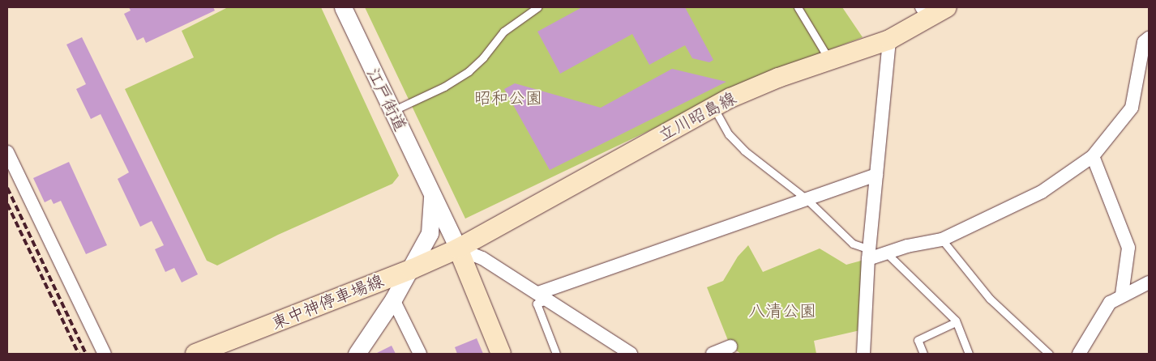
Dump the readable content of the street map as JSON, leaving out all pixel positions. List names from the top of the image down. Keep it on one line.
{"streets":{"main road":["江戸街道","立川昭島線","東中神停車場線"]},"crossings":[["江戸街道","立川昭島線"],["江戸街道","東中神停車場線"],["立川昭島線","東中神停車場線"]],"parks":["昭和公園","八清公園"]}
